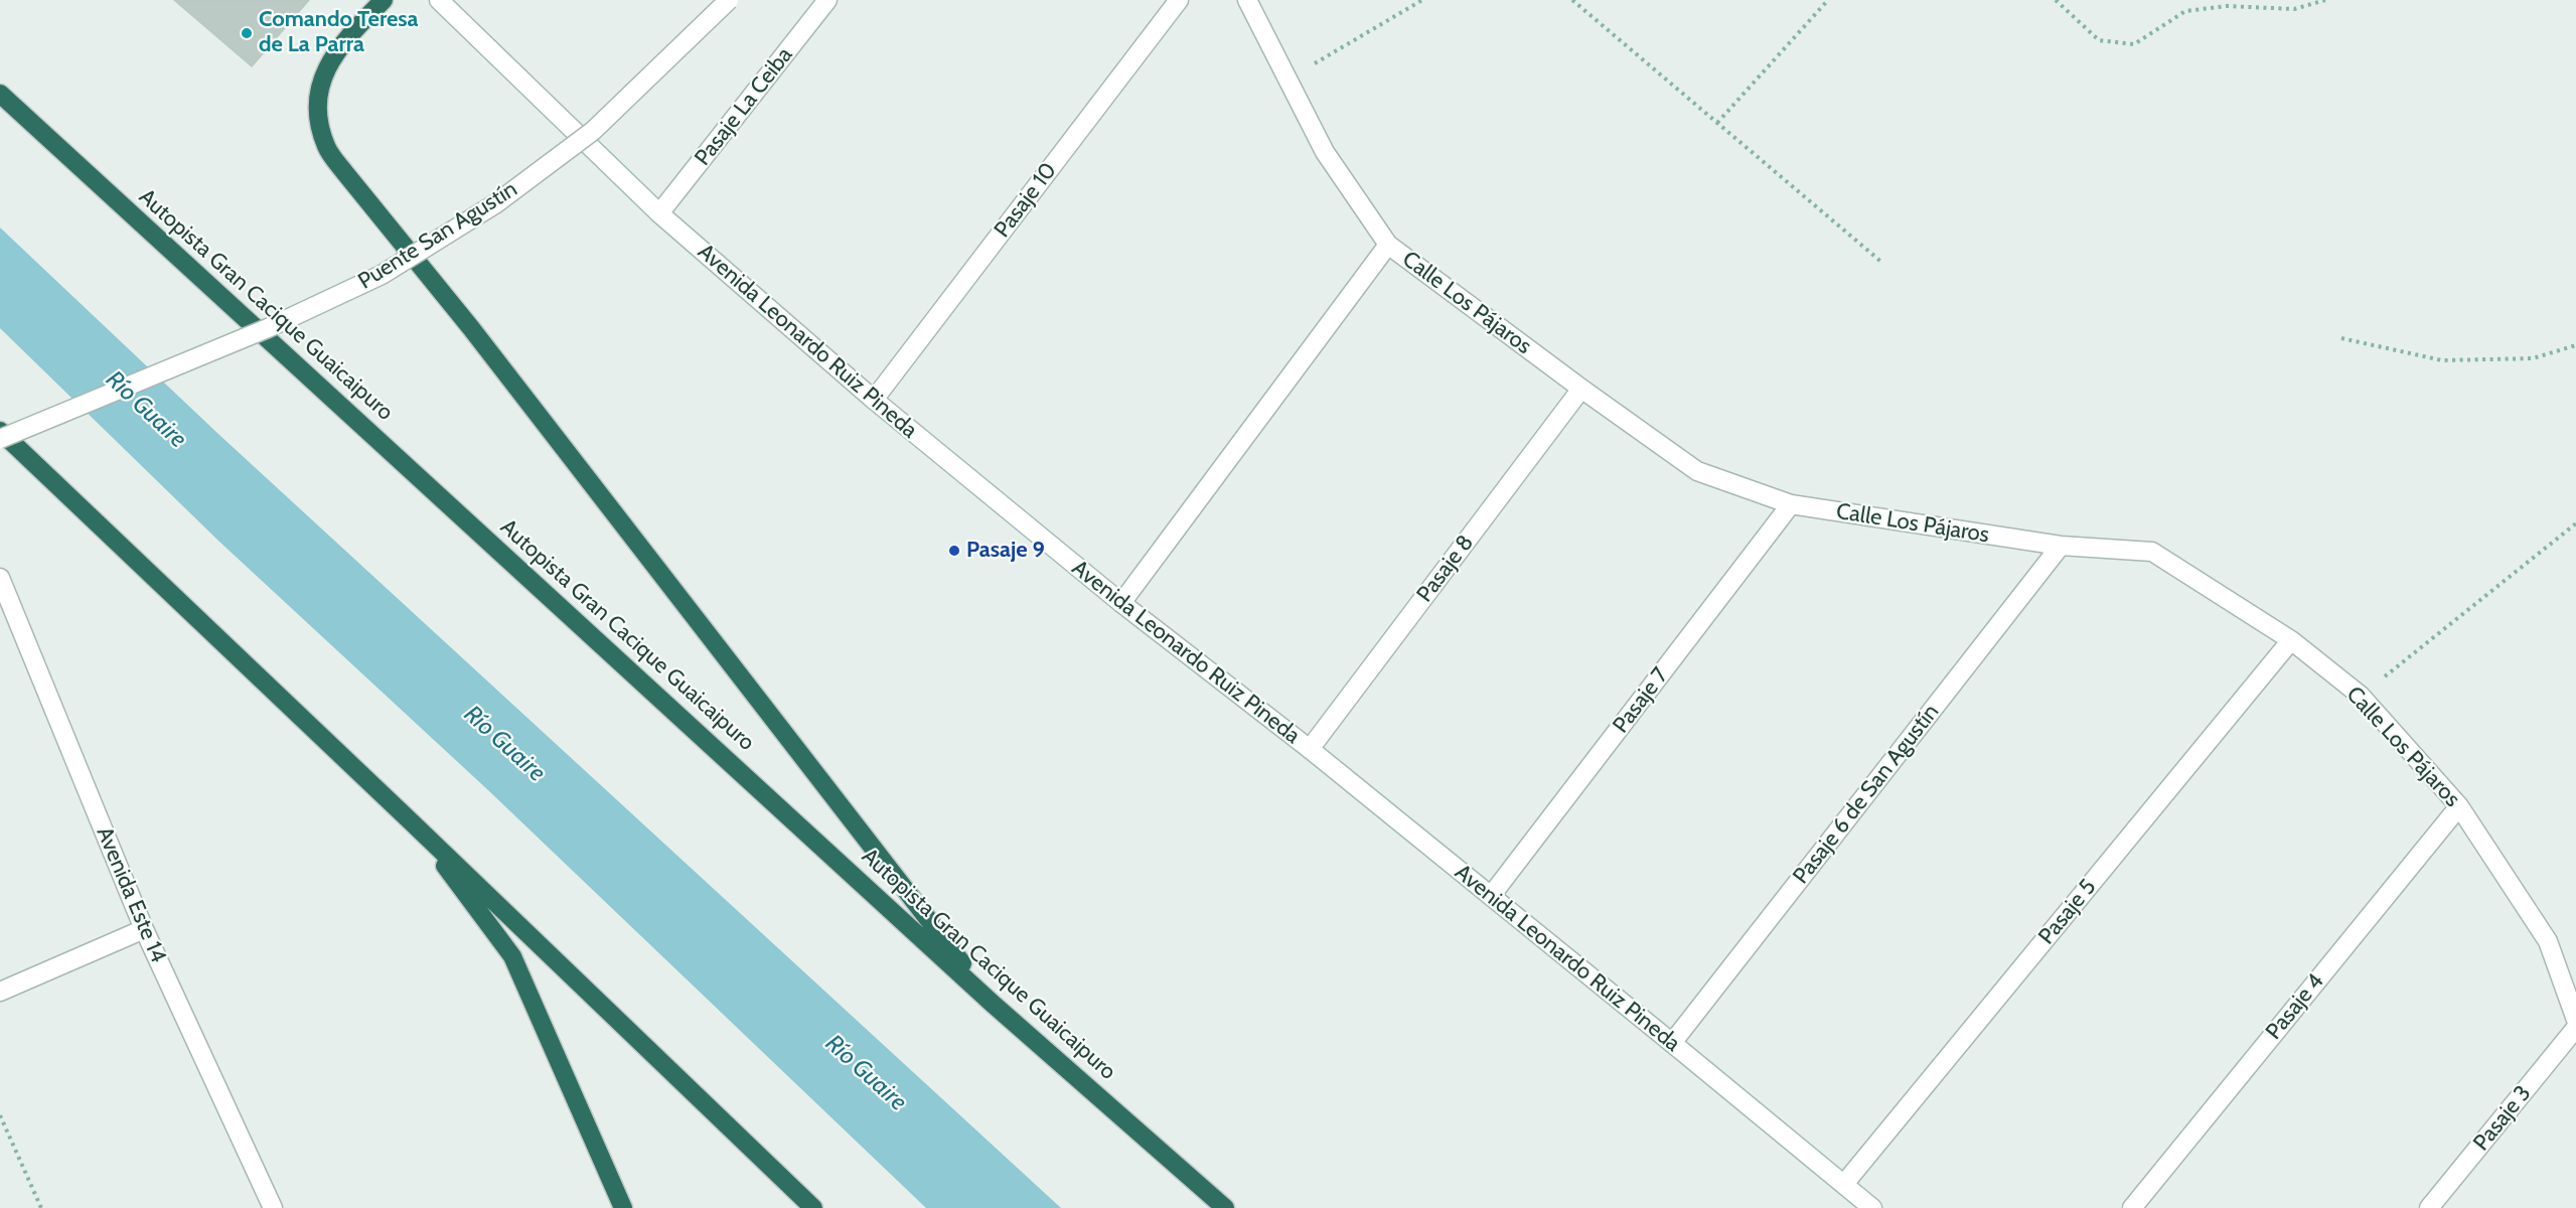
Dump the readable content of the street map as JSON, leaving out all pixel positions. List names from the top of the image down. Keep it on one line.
{"streets":{"highway":["Autopista Gran Cacique Guaicaipuro"],"street":["Pasaje La Ceiba","Pasaje 10","Puente San Agustín","Calle Los Pájaros","Avenida Leonardo Ruiz Pineda","Pasaje 8","Pasaje 7","Pasaje 6 de San Agustín","Avenida Este 14","Pasaje 5","Pasaje 4","Pasaje 3"]},"crossings":[["Pasaje La Ceiba","Avenida Leonardo Ruiz Pineda"],["Pasaje 10","Avenida Leonardo Ruiz Pineda"],["Calle Los Pájaros","Pasaje 8"],["Calle Los Pájaros","Pasaje 7"],["Calle Los Pájaros","Pasaje 6 de San Agustín"],["Calle Los Pájaros","Pasaje 5"],["Calle Los Pájaros","Pasaje 4"],["Avenida Leonardo Ruiz Pineda","Pasaje 8"],["Avenida Leonardo Ruiz Pineda","Pasaje 7"],["Avenida Leonardo Ruiz Pineda","Pasaje 6 de San Agustín"],["Avenida Leonardo Ruiz Pineda","Pasaje 5"]],"water":["Río Guaire"],"places":["Comando Teresa de La Parra","Pasaje 9"]}
